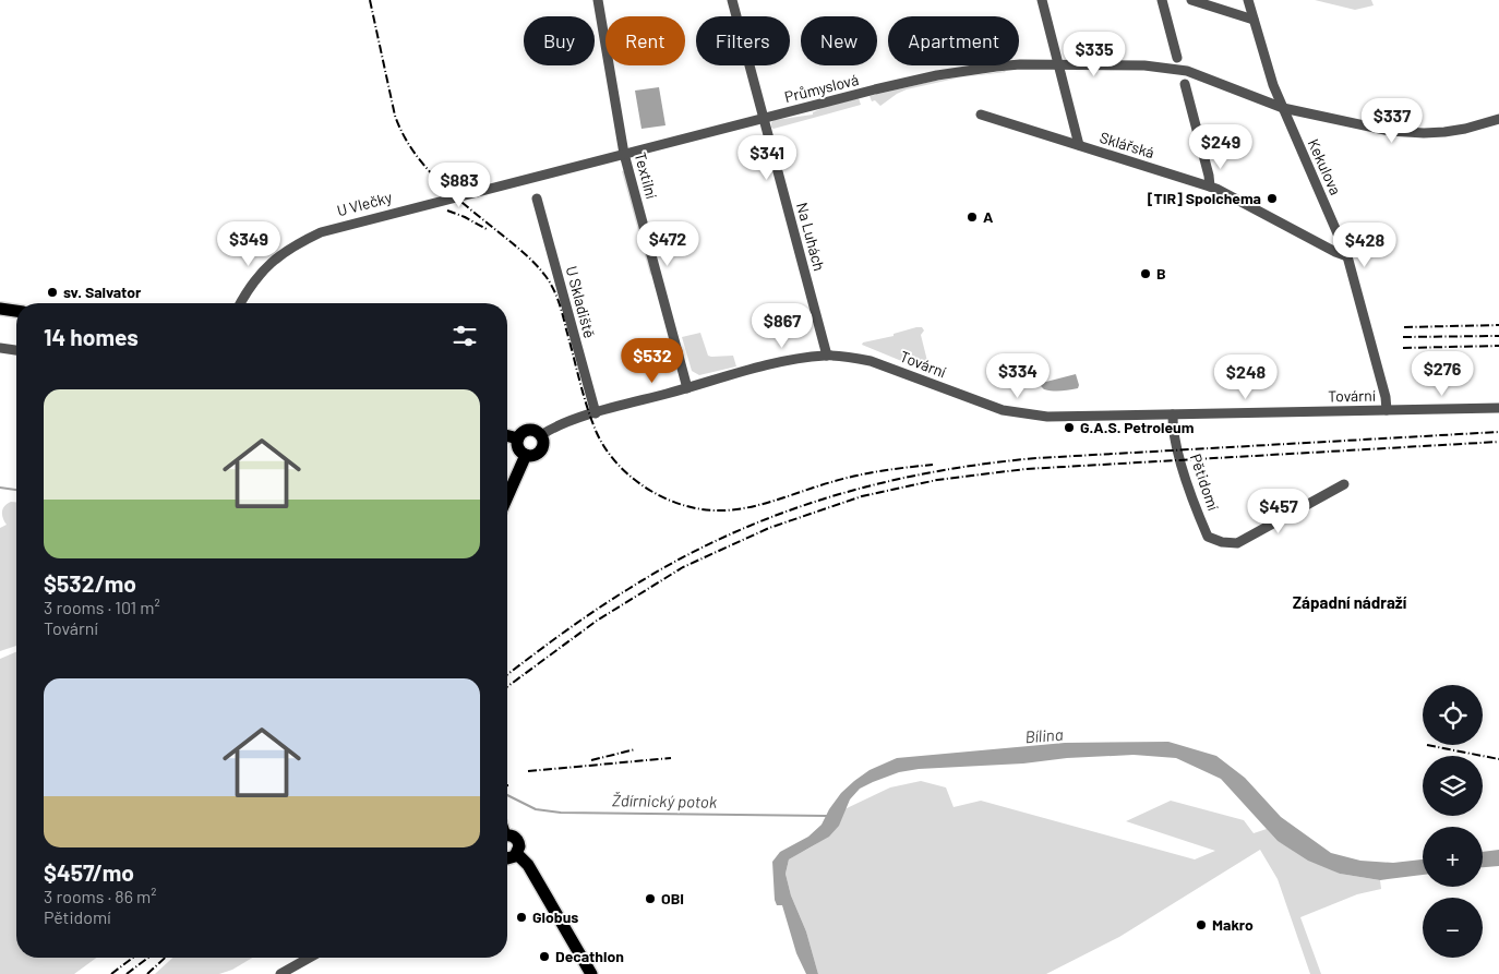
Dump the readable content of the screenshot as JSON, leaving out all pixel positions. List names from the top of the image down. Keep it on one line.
{"streets":{"street":["Průmyslová","Sklářská","Kekulova","Textilní","U Vlečky","Na Luhách","U Skladiště","Tovární","Pětidomí"]},"crossings":[["Průmyslová","Kekulova"],["Průmyslová","Textilní"],["Průmyslová","U Vlečky"],["Průmyslová","Na Luhách"],["Sklářská","Kekulova"],["Kekulova","Tovární"],["Textilní","U Vlečky"],["Textilní","Tovární"],["Na Luhách","Tovární"],["U Skladiště","Tovární"],["Tovární","Pětidomí"]],"districts":["Západní nádraží"],"water":["Bílina","Ždírnický potok"],"places":["[TIR] Spolchema","A","B","sv. Salvator","G.A.S. Petroleum","OBI","Globus","Makro","Decathlon"],"page":{"chip":["Buy","Rent","Filters","New","Apartment"],"price":["$335","$337","$249","$341","$883","$349","$472","$428","$867","$532","$276","$334","$248","$457"],"heading":"14 homes","list":[{"name":"$532/mo","note":"3 rooms · 101 m² · Tovární"},{"name":"$457/mo","note":"3 rooms · 86 m² · Pětidomí"}],"map_buttons":["+","−"]}}
